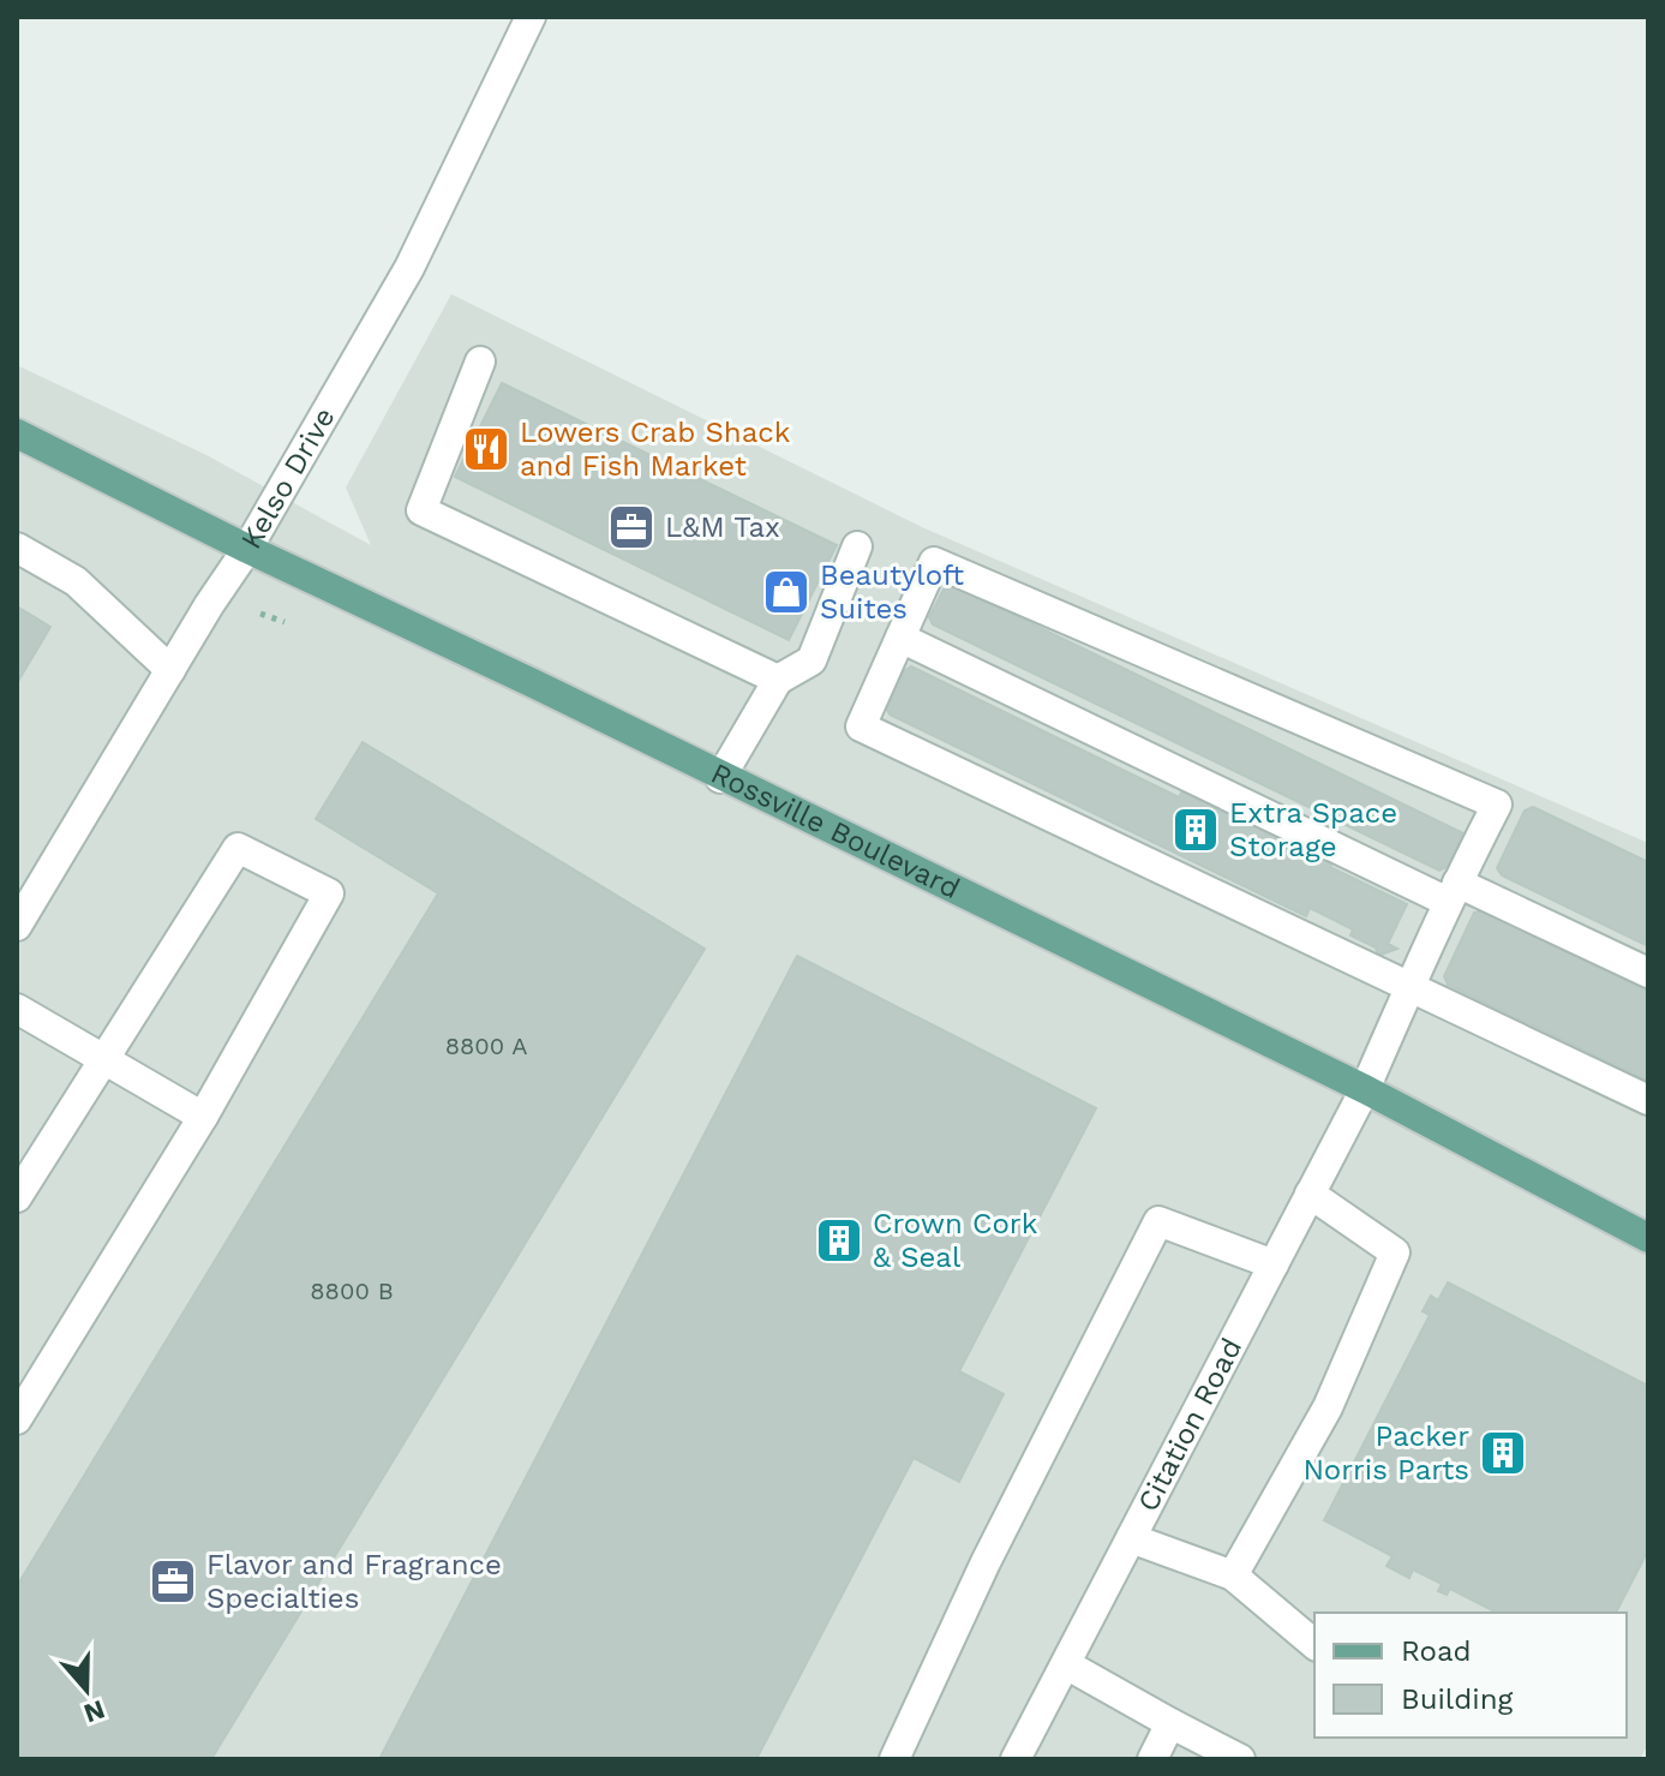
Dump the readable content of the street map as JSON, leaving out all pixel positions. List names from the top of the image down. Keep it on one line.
{"streets":{"main road":["Rossville Boulevard"],"street":["Kelso Drive","Citation Road"]},"crossings":[["Kelso Drive","Rossville Boulevard"],["Rossville Boulevard","Citation Road"]],"places":{"restaurant":["Lowers Crab Shack and Fish Market"],"office":["L&M Tax","Flavor and Fragrance Specialties"],"shop":["Beautyloft Suites"],"building":["Extra Space Storage","Crown Cork & Seal","Packer Norris Parts"]},"house_numbers":["8800 A","8800 B"],"legend":["Road","Building"],"north":"bottom"}
